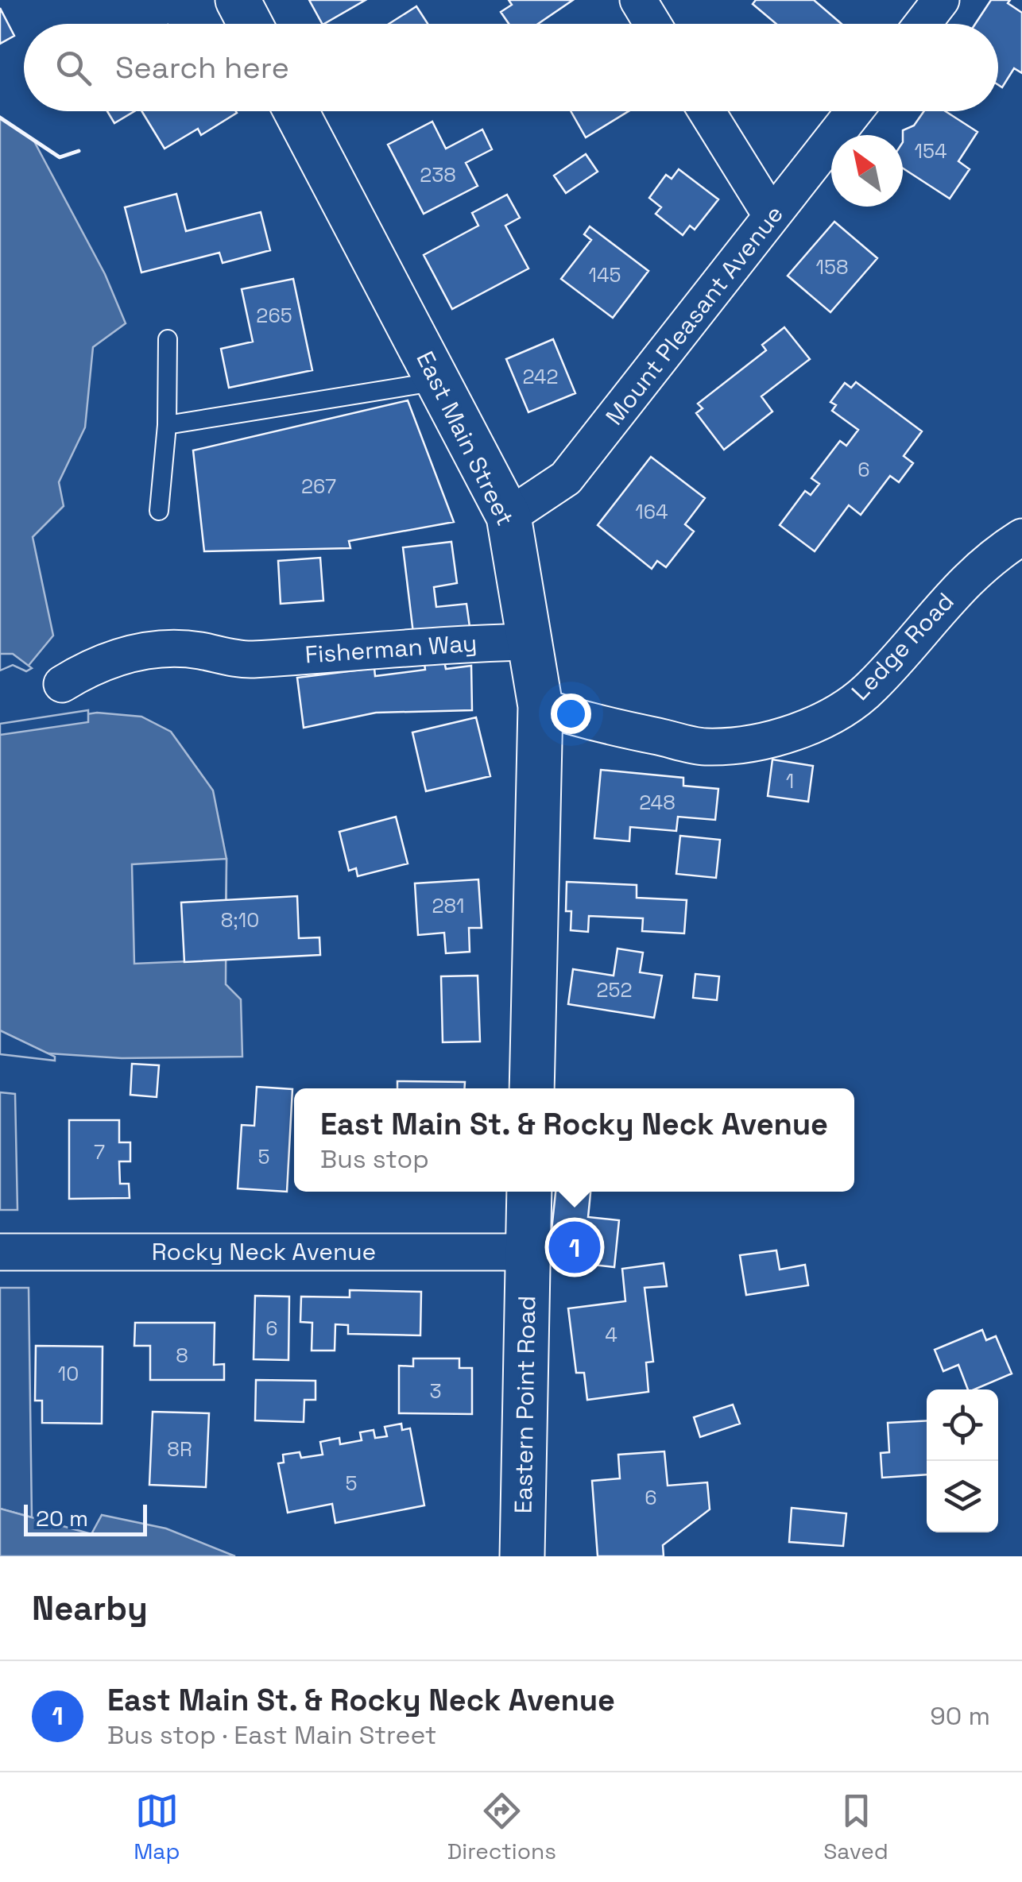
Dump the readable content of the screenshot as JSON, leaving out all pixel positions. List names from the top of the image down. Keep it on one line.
{"streets":{"main road":["East Main Street","Eastern Point Road"],"street":["Mount Pleasant Avenue","Ledge Road","Fisherman Way","Rocky Neck Avenue"]},"crossings":[["Mount Pleasant Avenue","East Main Street"],["East Main Street","Ledge Road"],["East Main Street","Fisherman Way"],["Rocky Neck Avenue","Eastern Point Road"]],"house_numbers":["154","238","158","145","265","242","6","267","164","1","248","281","8;10","252","7","5","6","4","8","10","3","8R","5","6"],"scale_bar":"20 m","north":"top left","page":{"search":"Search here","popup":["East Main St. & Rocky Neck Avenue","Bus stop"],"pins":"1","scale":"20 m","heading":"Nearby","list":[{"mark":"1","name":"East Main St. & Rocky Neck Avenue","note":"Bus stop · East Main Street","value":"90 m"}],"nav":["Map","Directions","Saved"]}}
